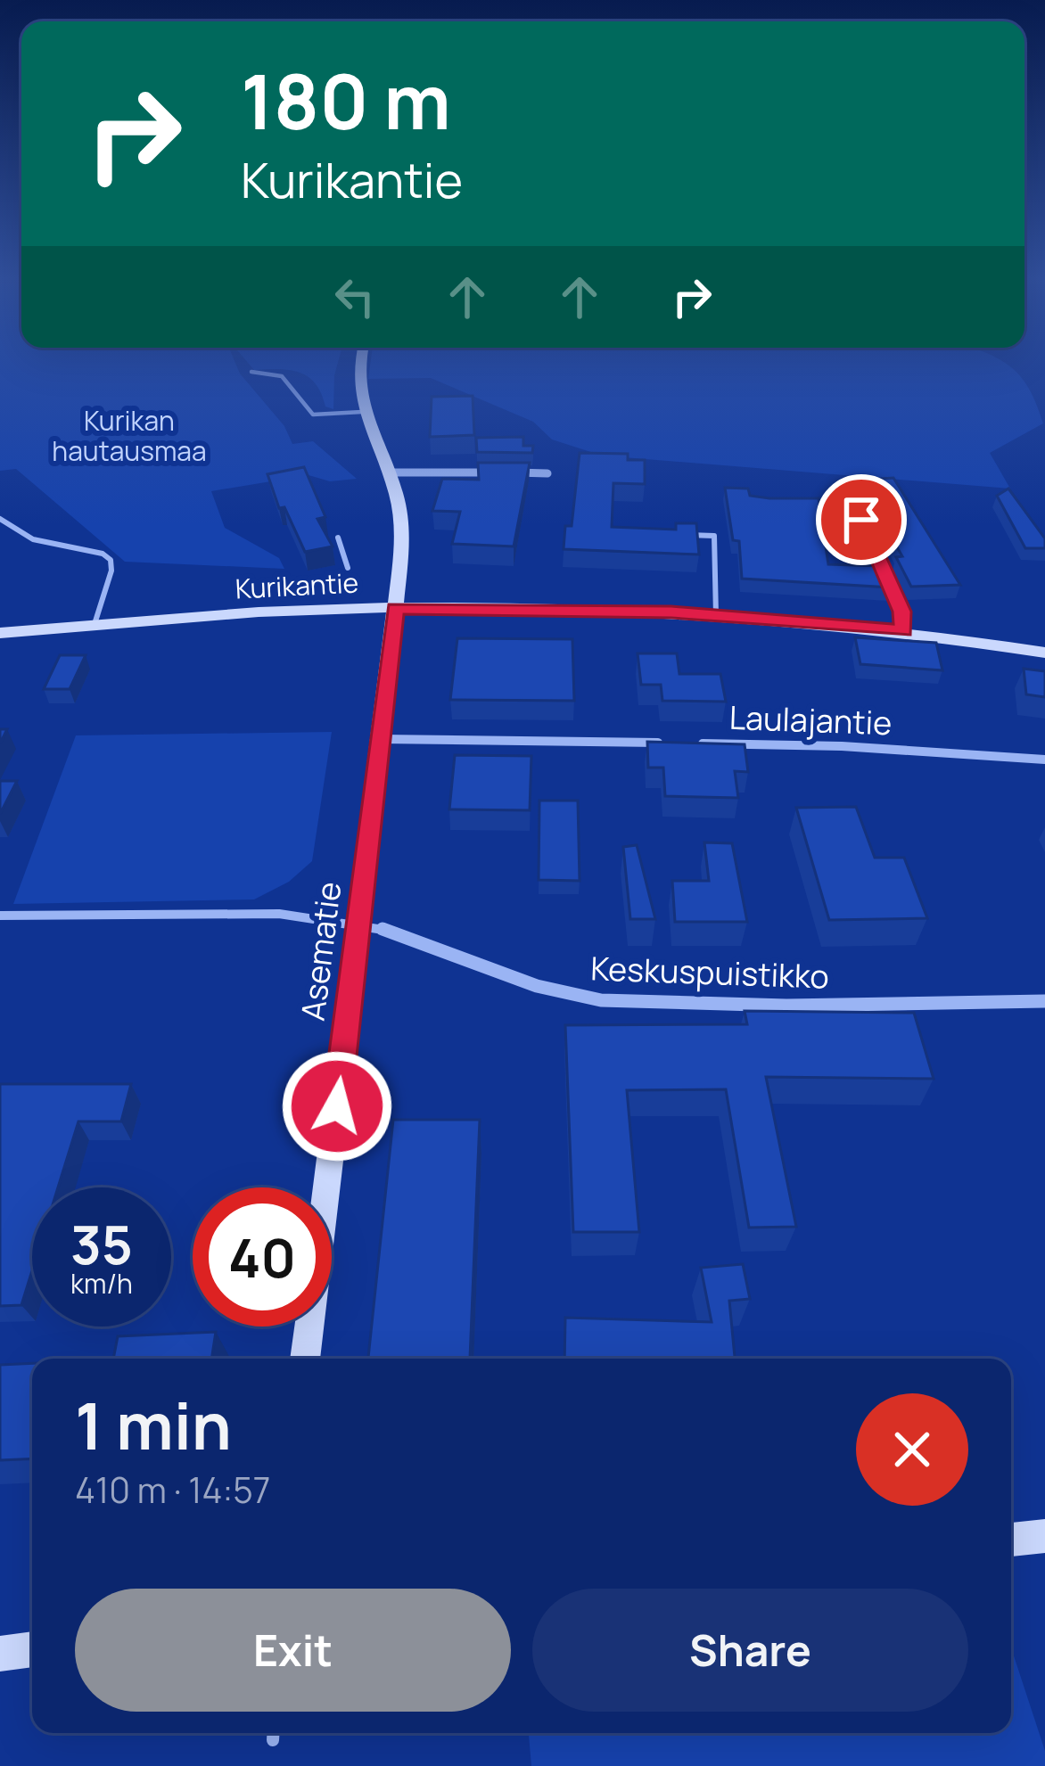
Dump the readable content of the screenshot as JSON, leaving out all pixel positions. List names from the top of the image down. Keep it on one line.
{"streets":{"main road":["Kurikantie","Asematie"],"street":["Laulajantie","Keskuspuistikko"]},"crossings":[["Kurikantie","Asematie"],["Asematie","Keskuspuistikko"]],"parks":["Kurikan hautausmaa"],"page":{"turn":["180 m","Kurikantie"],"speed":"35 km/h","limit":"40","heading":["1 min","410 m · 14:57"],"buttons":["Exit","Share"]}}
